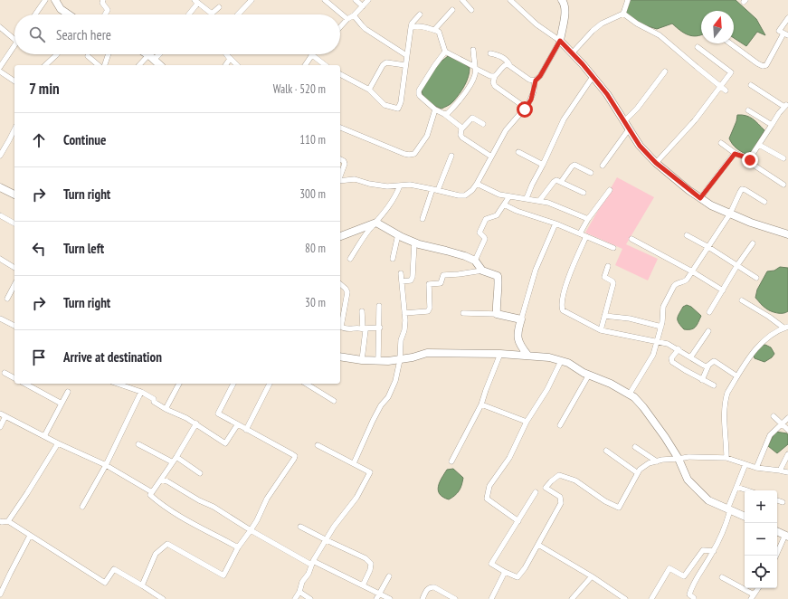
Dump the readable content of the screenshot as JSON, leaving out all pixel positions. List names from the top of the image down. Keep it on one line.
{"north":"top","page":{"search":"Search here","heading":["7 min","Walk · 520 m"],"list":[["Continue","110 m"],["Turn right","300 m"],["Turn left","80 m"],["Turn right","30 m"],"Arrive at destination"],"map_buttons":["+","−"]}}
